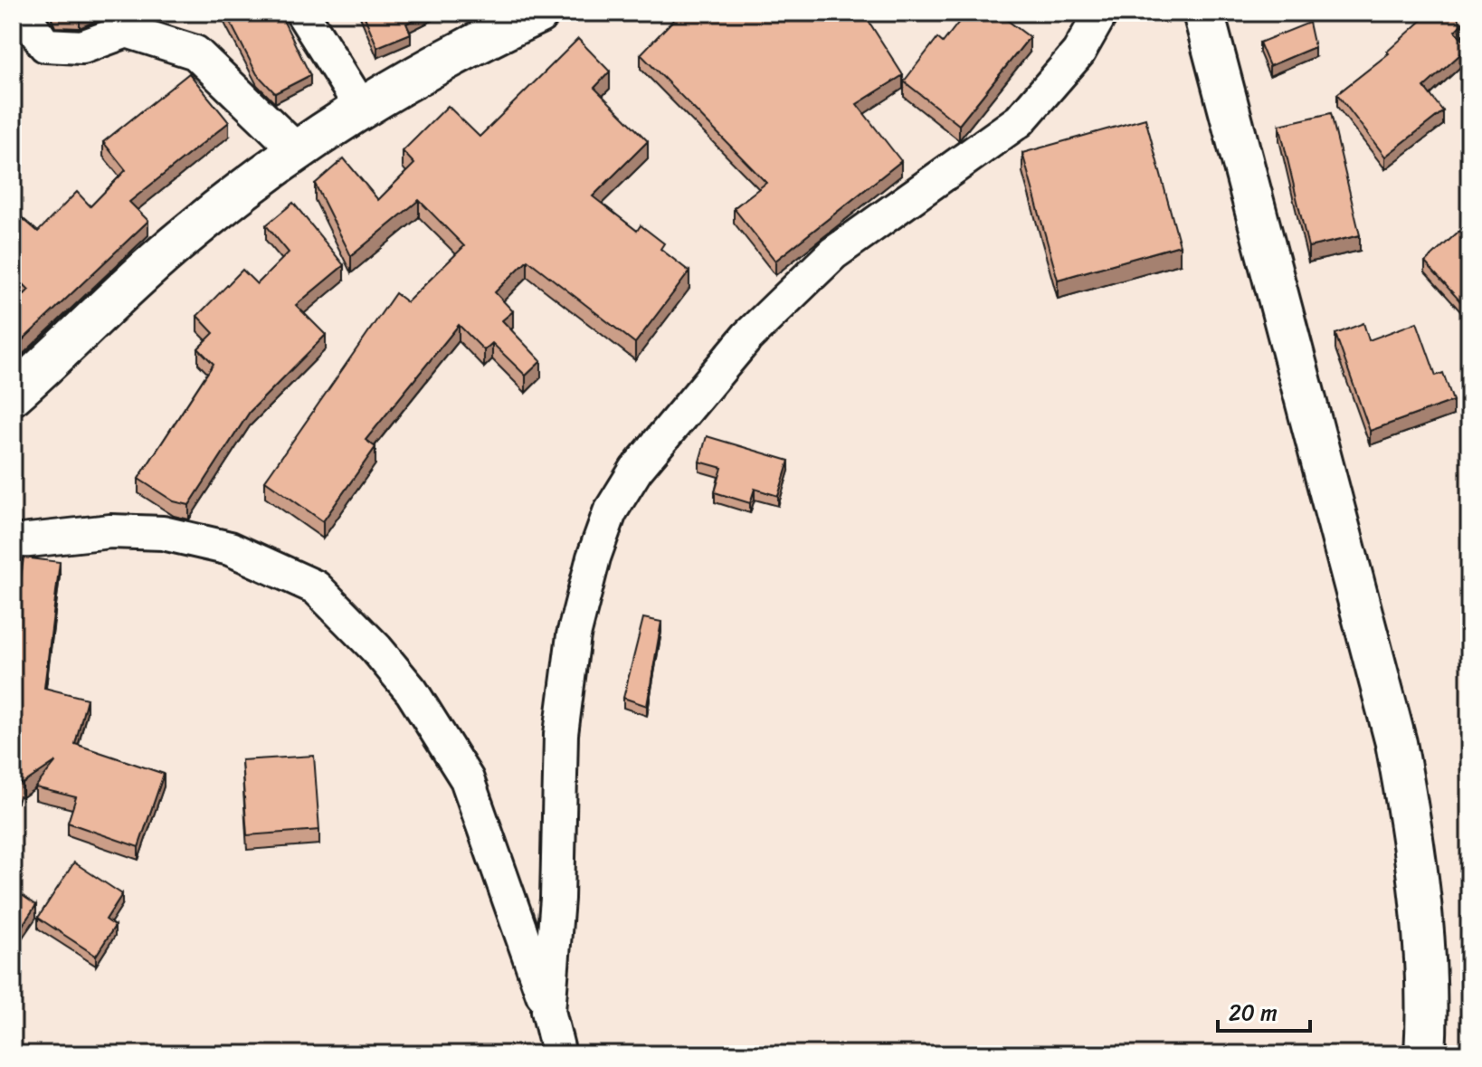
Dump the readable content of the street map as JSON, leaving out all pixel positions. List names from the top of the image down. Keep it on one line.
{"scale_bar":"20 m"}
